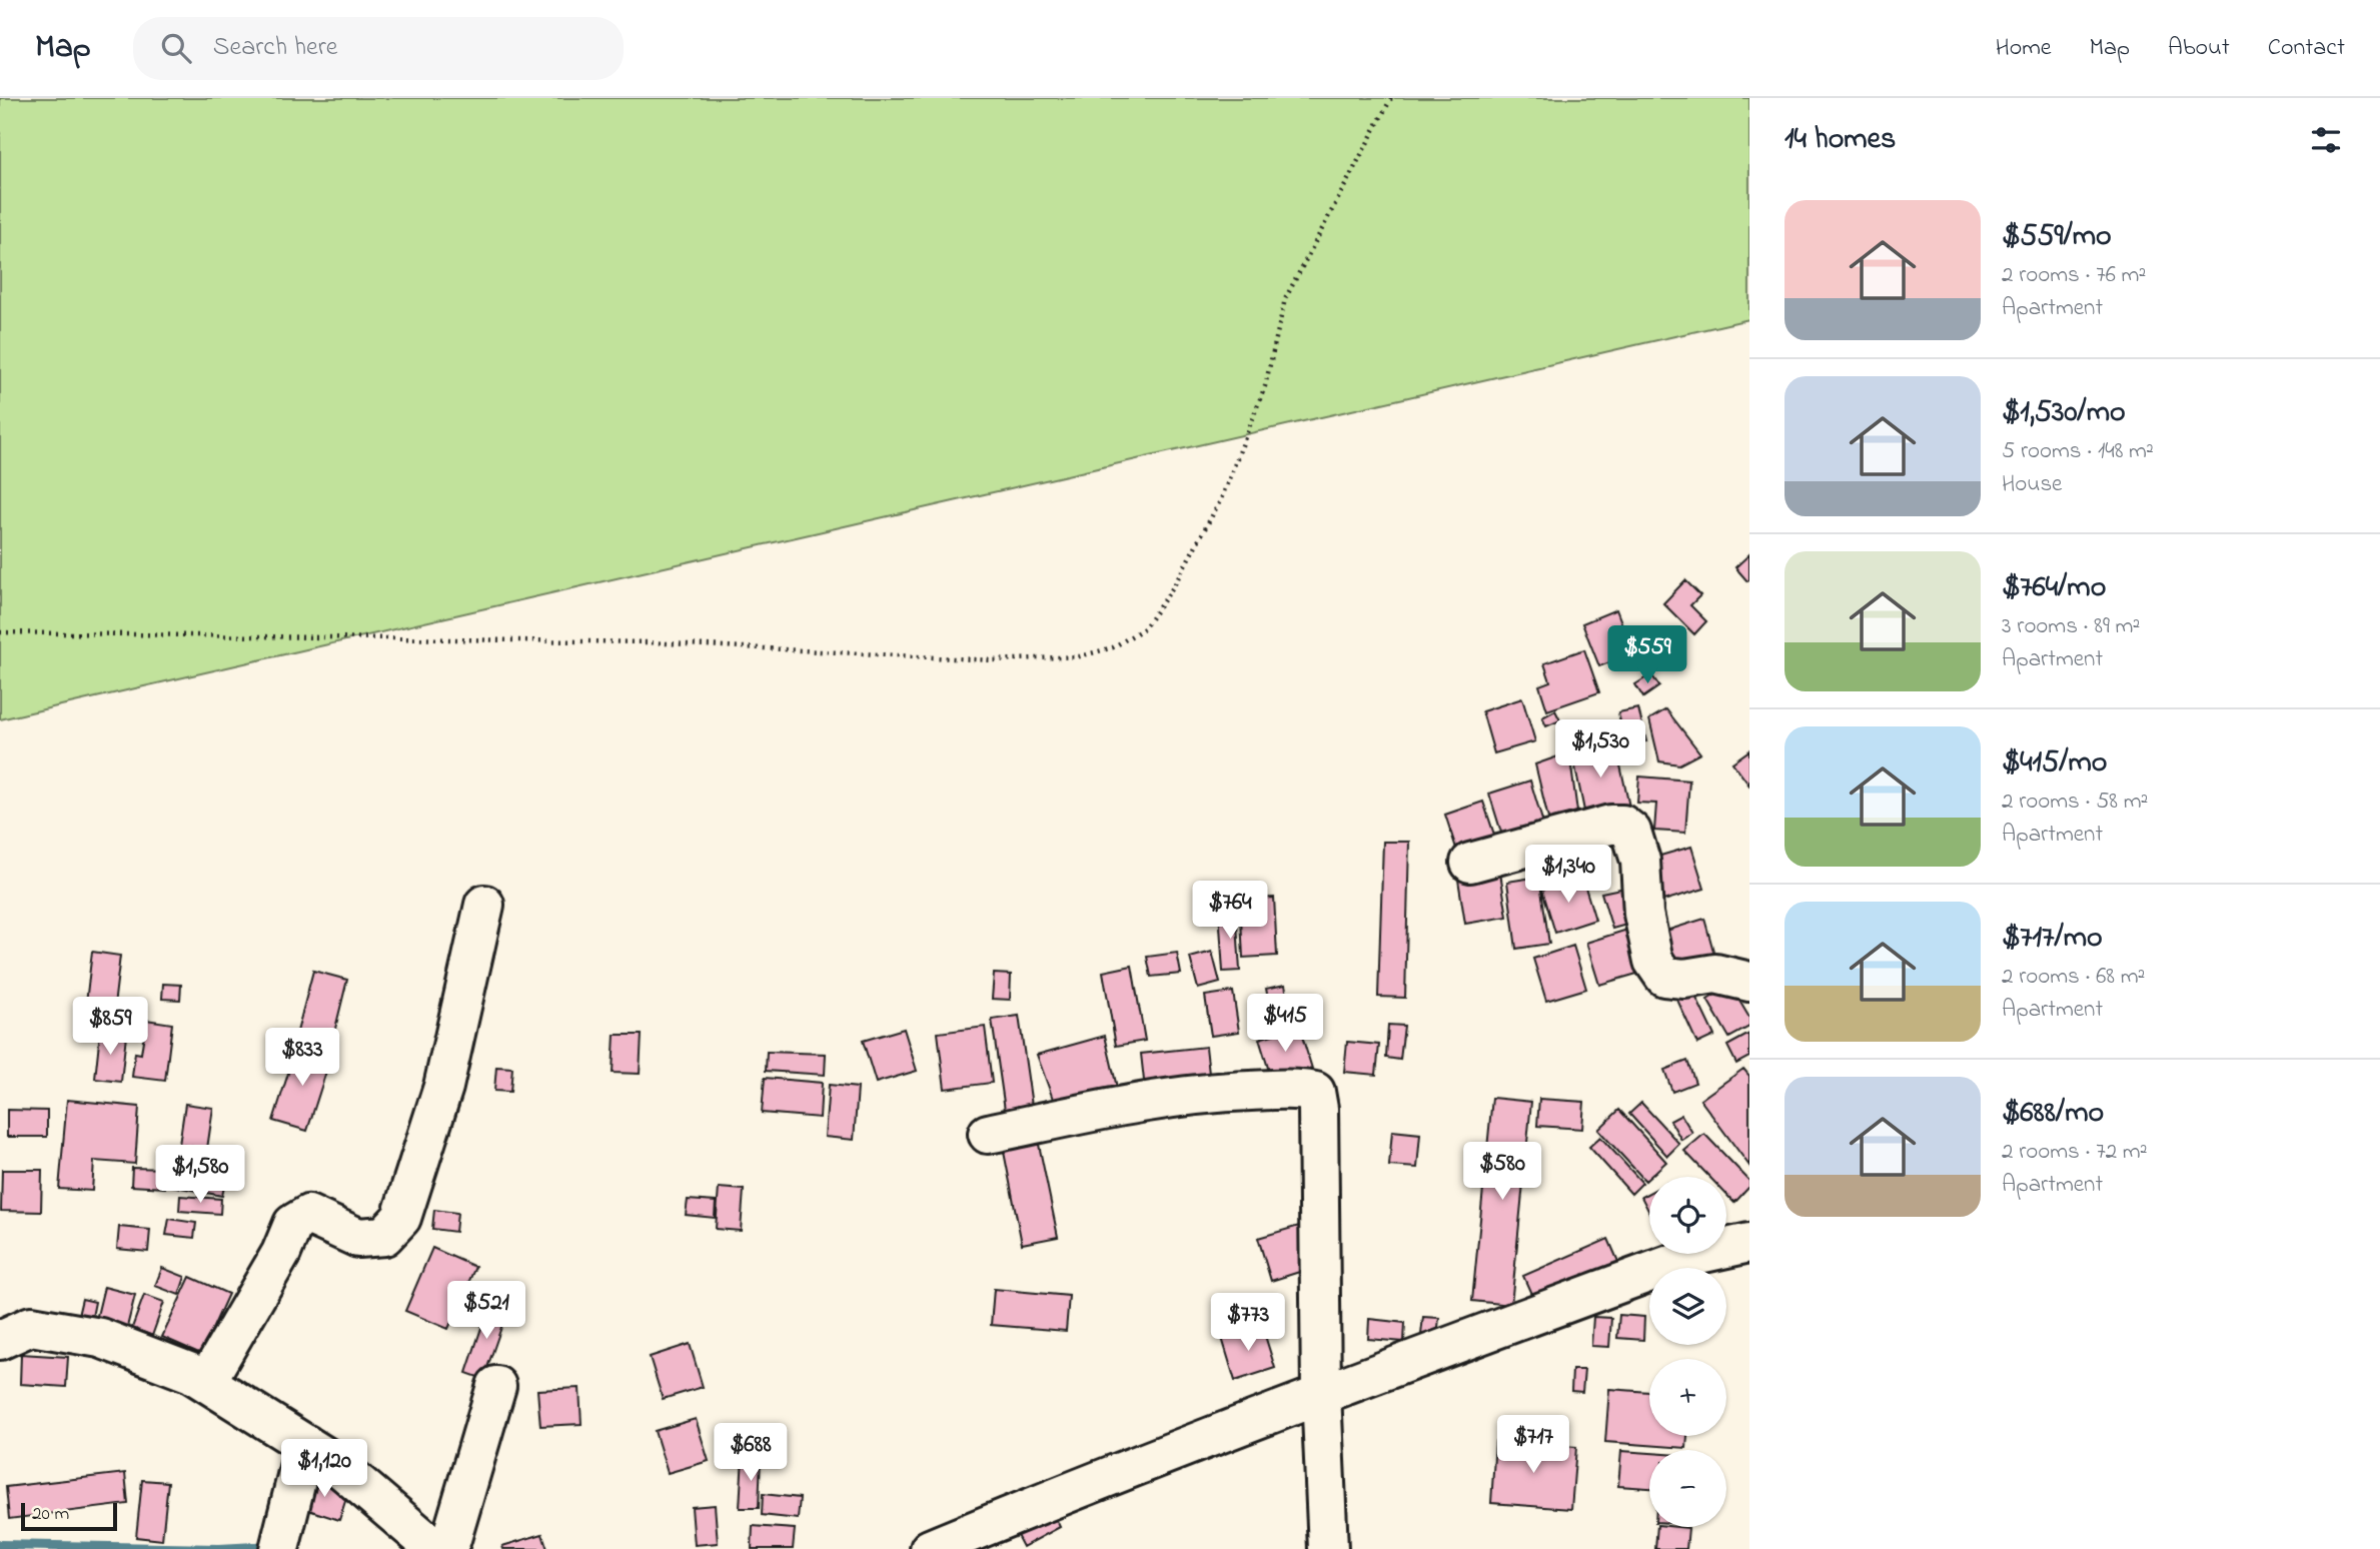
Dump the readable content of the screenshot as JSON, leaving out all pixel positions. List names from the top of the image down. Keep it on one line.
{"scale_bar":"20 m","page":{"header":"Map","search":"Search here","nav":["Home","Map","About","Contact"],"heading":"14 homes","list":[{"name":"$559/mo","note":"2 rooms · 76 m² · Apartment"},{"name":"$1,530/mo","note":"5 rooms · 148 m² · House"},{"name":"$764/mo","note":"3 rooms · 89 m² · Apartment"},{"name":"$415/mo","note":"2 rooms · 58 m² · Apartment"},{"name":"$717/mo","note":"2 rooms · 68 m² · Apartment"},{"name":"$688/mo","note":"2 rooms · 72 m² · Apartment"}],"price":["$559","$1,530","$1,340","$764","$415","$859","$833","$580","$1,580","$521","$773","$717","$688","$1,120"],"map_buttons":["+","−"],"scale":"20 m"}}
